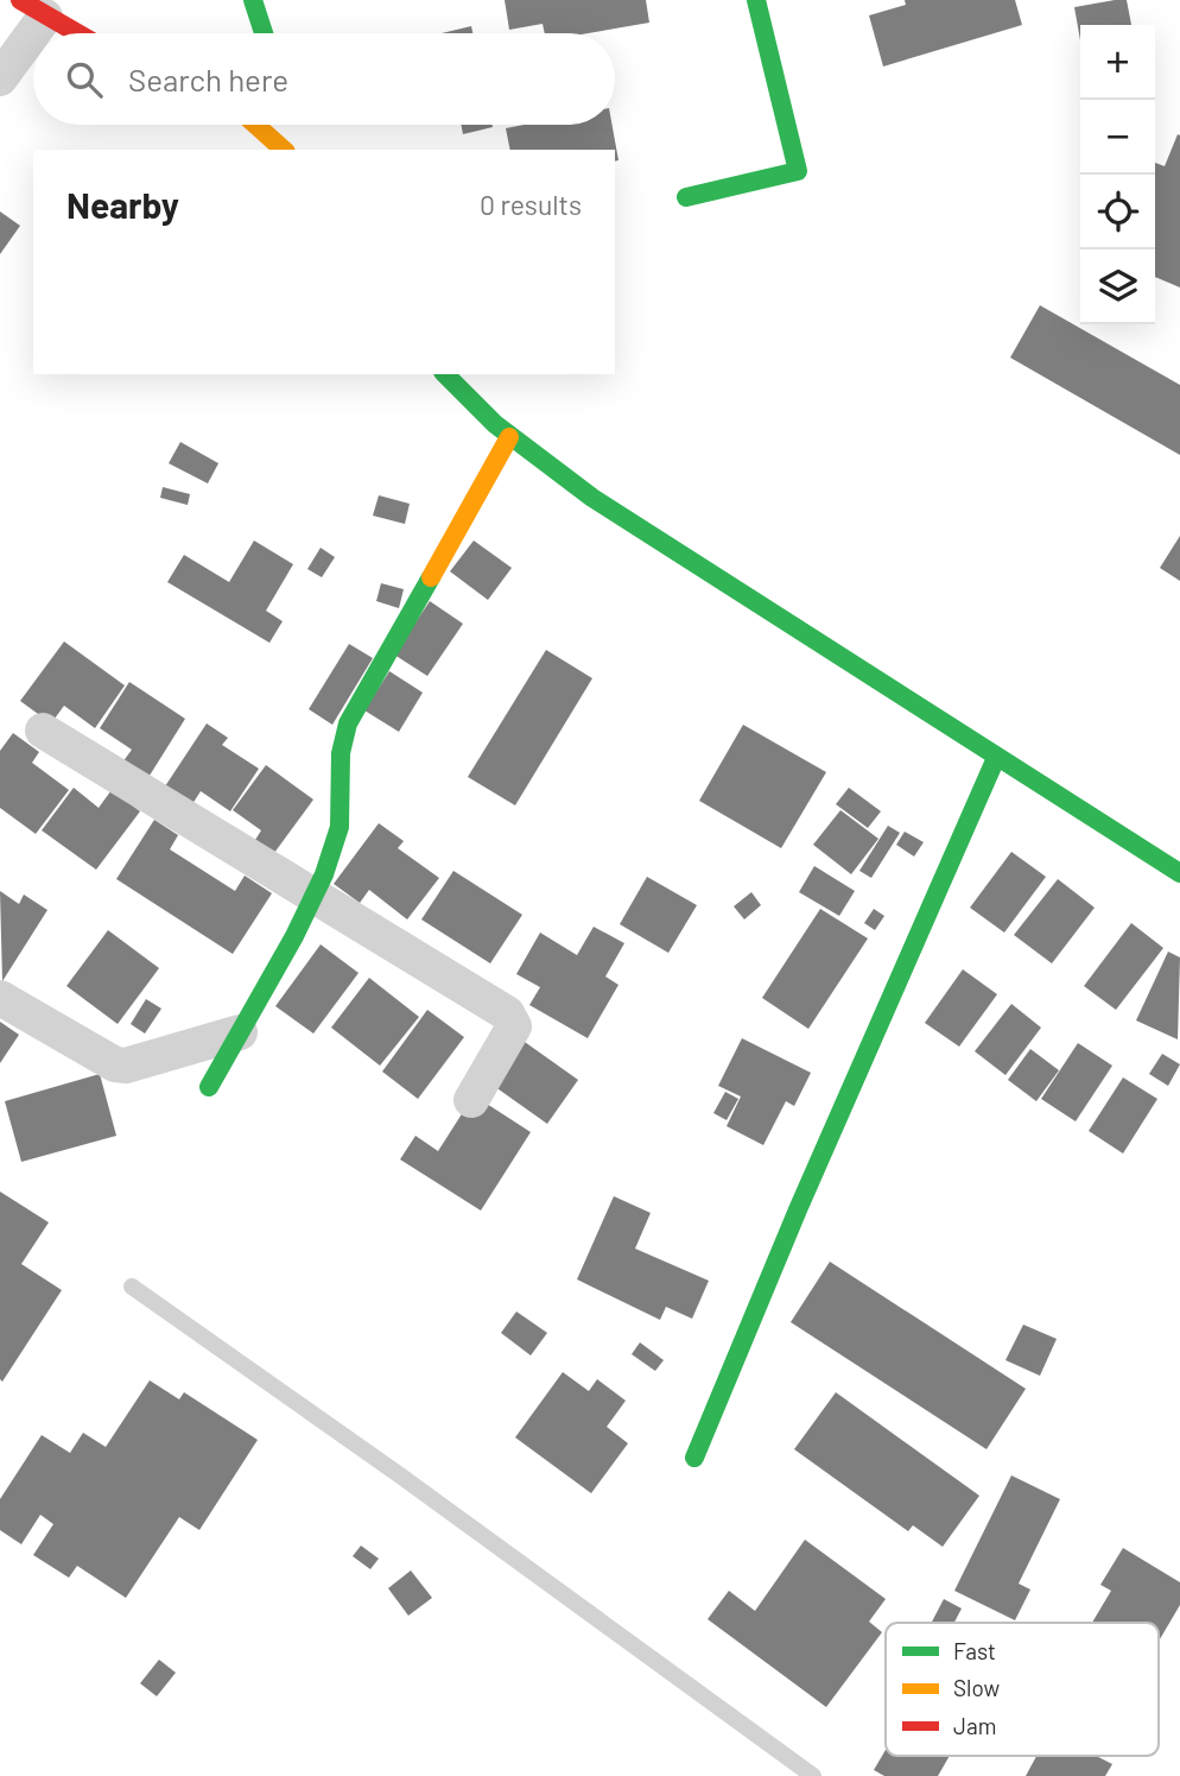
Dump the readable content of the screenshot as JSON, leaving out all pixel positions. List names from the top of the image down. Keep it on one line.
{"legend":["Fast","Slow","Jam"],"page":{"map_buttons":["+","−"],"search":"Search here","heading":["Nearby","0 results"]}}
